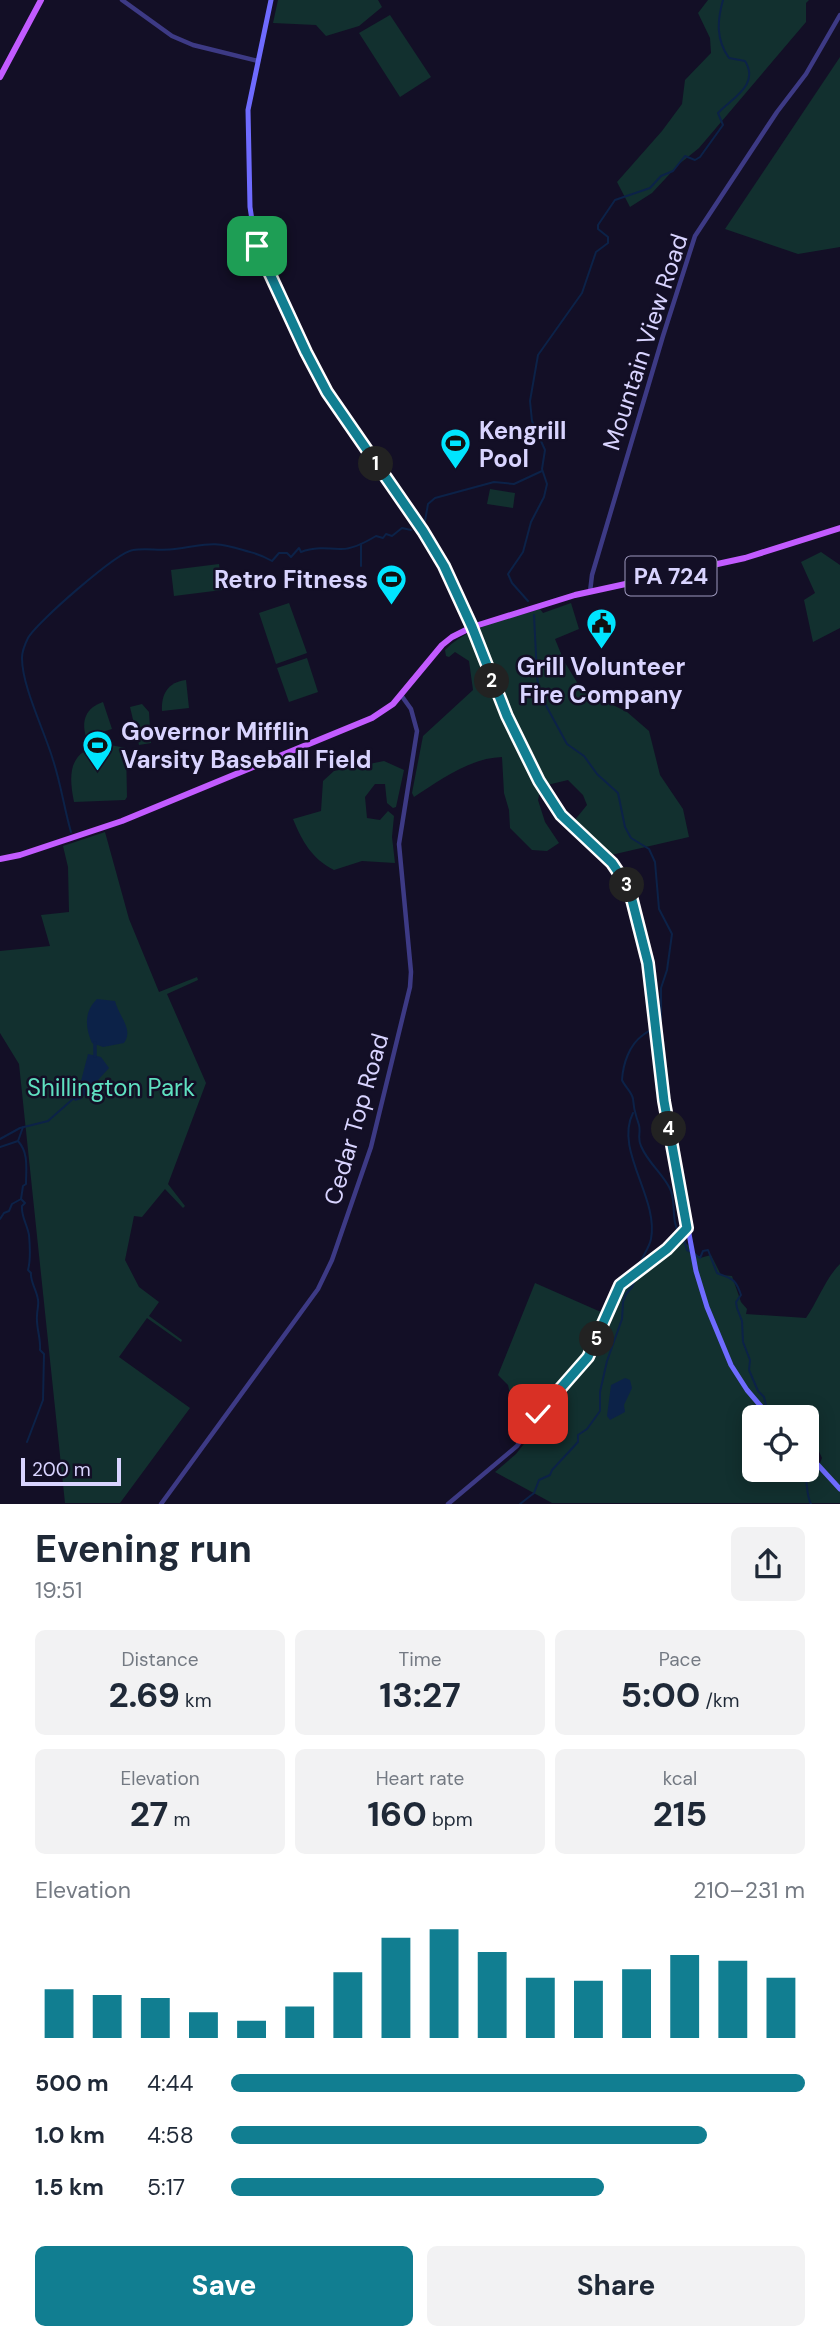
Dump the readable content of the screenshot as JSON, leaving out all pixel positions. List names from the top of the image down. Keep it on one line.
{"streets":{"main road":["PA 724"],"street":["Mountain View Road","Cedar Top Road"]},"crossings":[["Mountain View Road","PA 724"],["PA 724","Cedar Top Road"]],"parks":["Shillington Park"],"places":{"sports":["Kengrill Pool","Retro Fitness","Governor Mifflin Varsity Baseball Field"],"public building":["Grill Volunteer Fire Company"]},"scale_bar":"200 m","page":{"pins":["1","2","3","4","5"],"scale":"200 m","heading":["Evening run","19:51"],"stats":[["Distance","2.69 km"],["Time","13:27"],["Pace","5:00 /km"],["Elevation","27 m"],["Heart rate","160 bpm"],["kcal","215"]],"chart":["Elevation","210–231 m"],"list":[{"name":"500 m","note":"4:44"},{"name":"1.0 km","note":"4:58"},{"name":"1.5 km","note":"5:17"}],"buttons":["Save","Share"]}}
